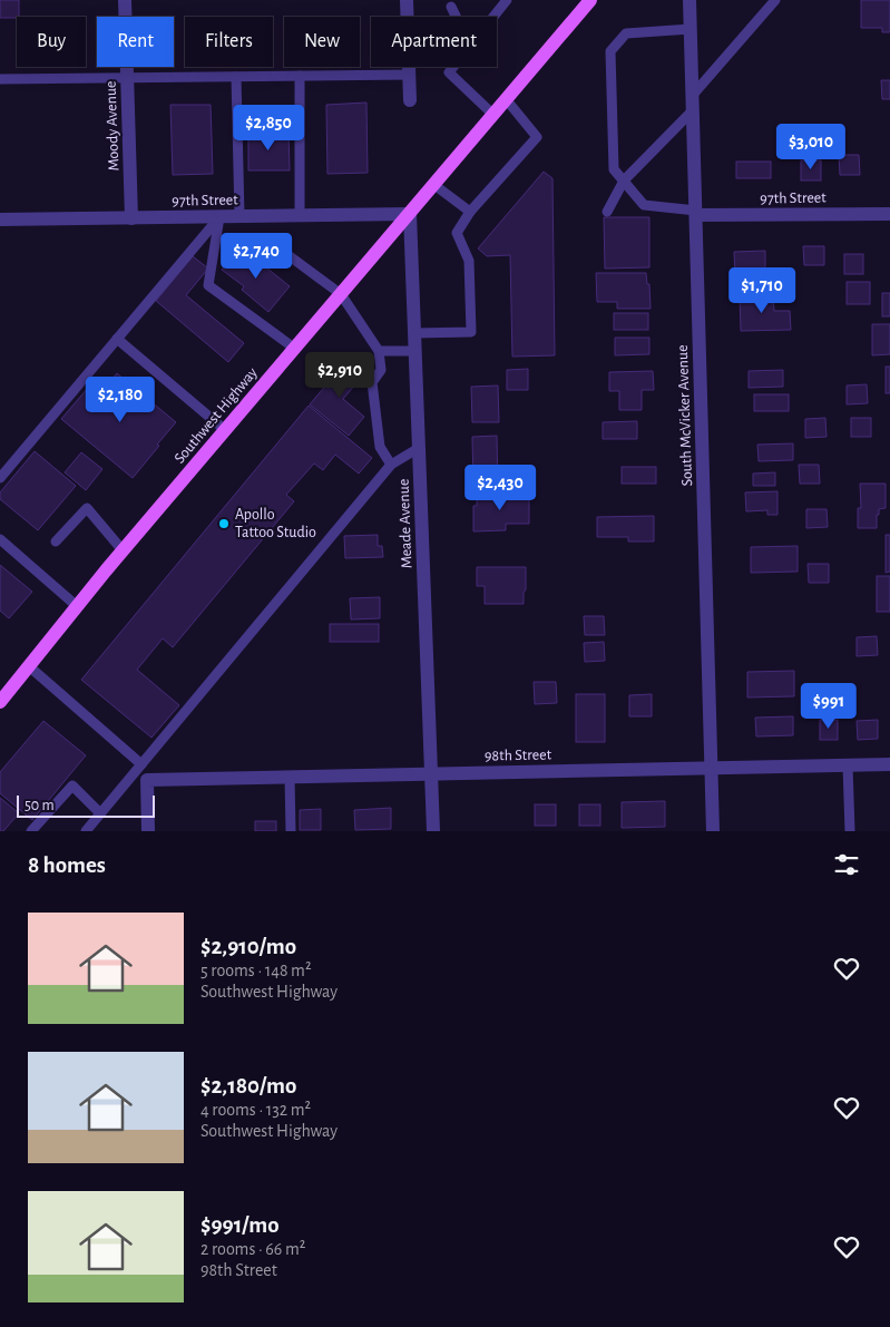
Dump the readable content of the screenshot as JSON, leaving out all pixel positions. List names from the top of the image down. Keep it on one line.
{"streets":{"main road":["Southwest Highway"],"street":["Moody Avenue","97th Street","South McVicker Avenue","Meade Avenue","98th Street"]},"crossings":[["Moody Avenue","97th Street"],["97th Street","Southwest Highway"],["97th Street","South McVicker Avenue"],["97th Street","Meade Avenue"],["Southwest Highway","Meade Avenue"],["South McVicker Avenue","98th Street"],["Meade Avenue","98th Street"]],"places":["Apollo Tattoo Studio"],"scale_bar":"50 m","page":{"chip":["Buy","Rent","Filters","New","Apartment"],"price":["$2,850","$3,010","$2,740","$1,710","$2,910","$2,180","$2,430","$991"],"scale":"50 m","heading":"8 homes","list":[{"name":"$2,910/mo","note":"5 rooms · 148 m² · Southwest Highway"},{"name":"$2,180/mo","note":"4 rooms · 132 m² · Southwest Highway"},{"name":"$991/mo","note":"2 rooms · 66 m² · 98th Street"}]}}
